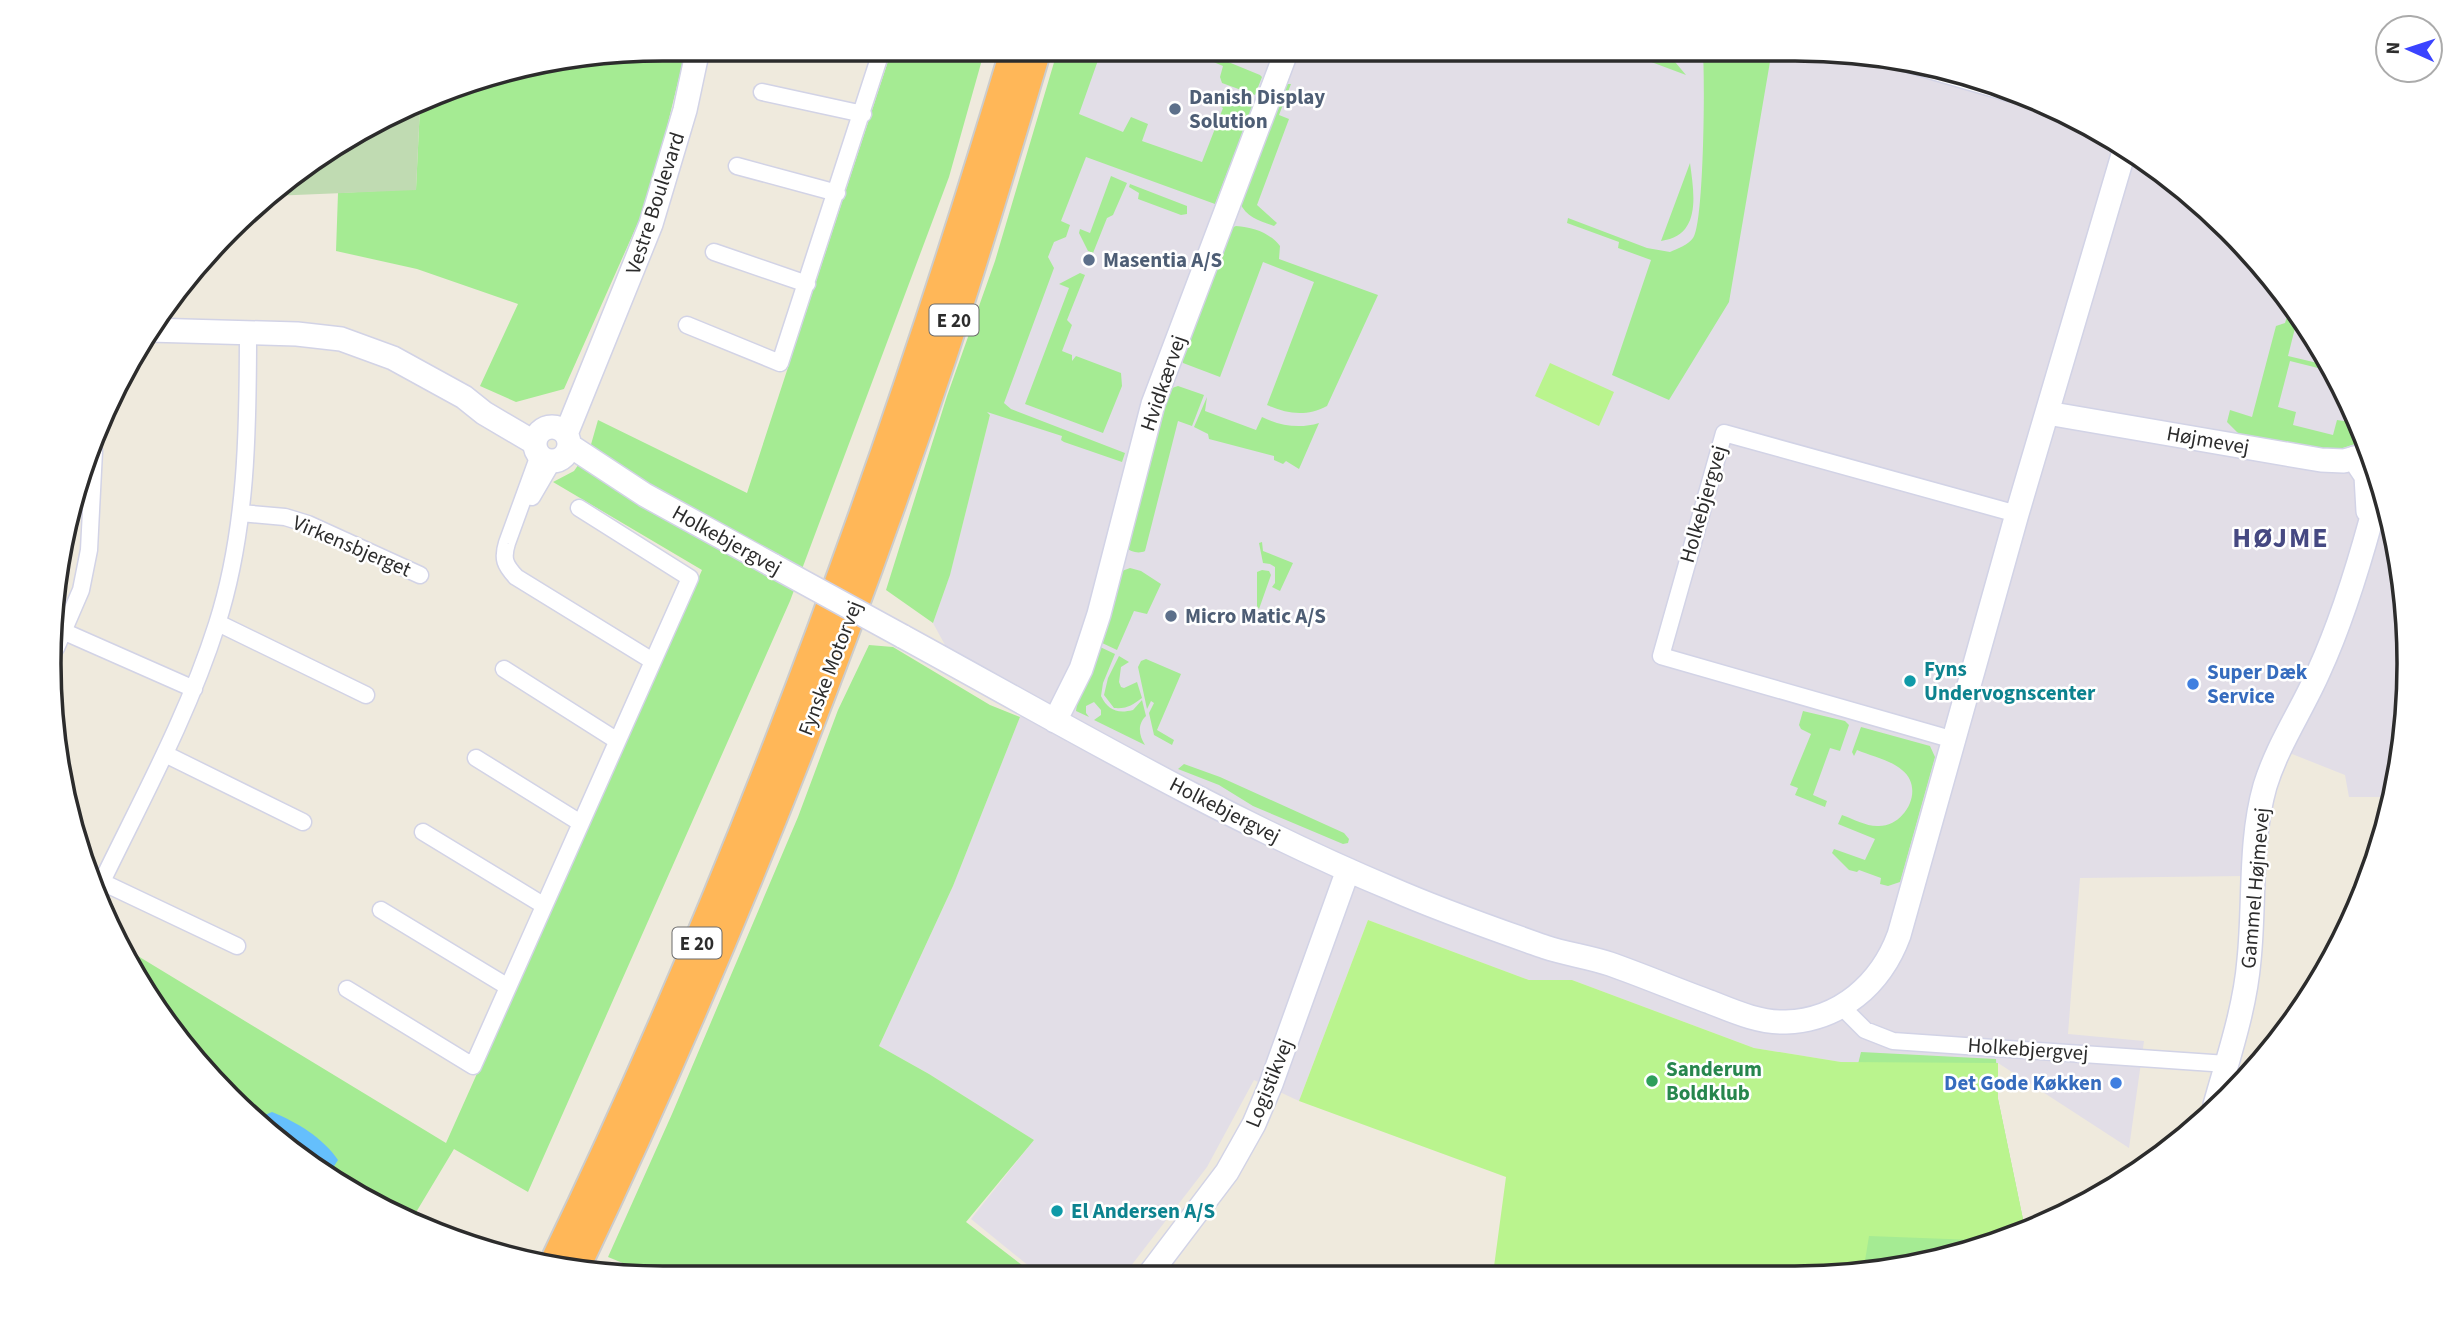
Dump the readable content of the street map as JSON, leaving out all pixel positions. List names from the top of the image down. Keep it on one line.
{"streets":{"highway":["E 20","Fynske Motorvej"],"street":["Vestre Boulevard","Hvidkærvej","Højmevej","Holkebjergvej","Virkensbjerget","Gammel Højmevej","Logistikvej"]},"crossings":[["Vestre Boulevard","Holkebjergvej"],["Hvidkærvej","Holkebjergvej"],["Højmevej","Holkebjergvej"],["Holkebjergvej","Gammel Højmevej"],["Holkebjergvej","Logistikvej"]],"districts":["HØJME"],"places":["Danish Display Solution","Masentia A/S","Micro Matic A/S","Fyns Undervognscenter","Super Dæk Service","Sanderum Boldklub","Det Gode Køkken","El Andersen A/S"],"north":"left"}
